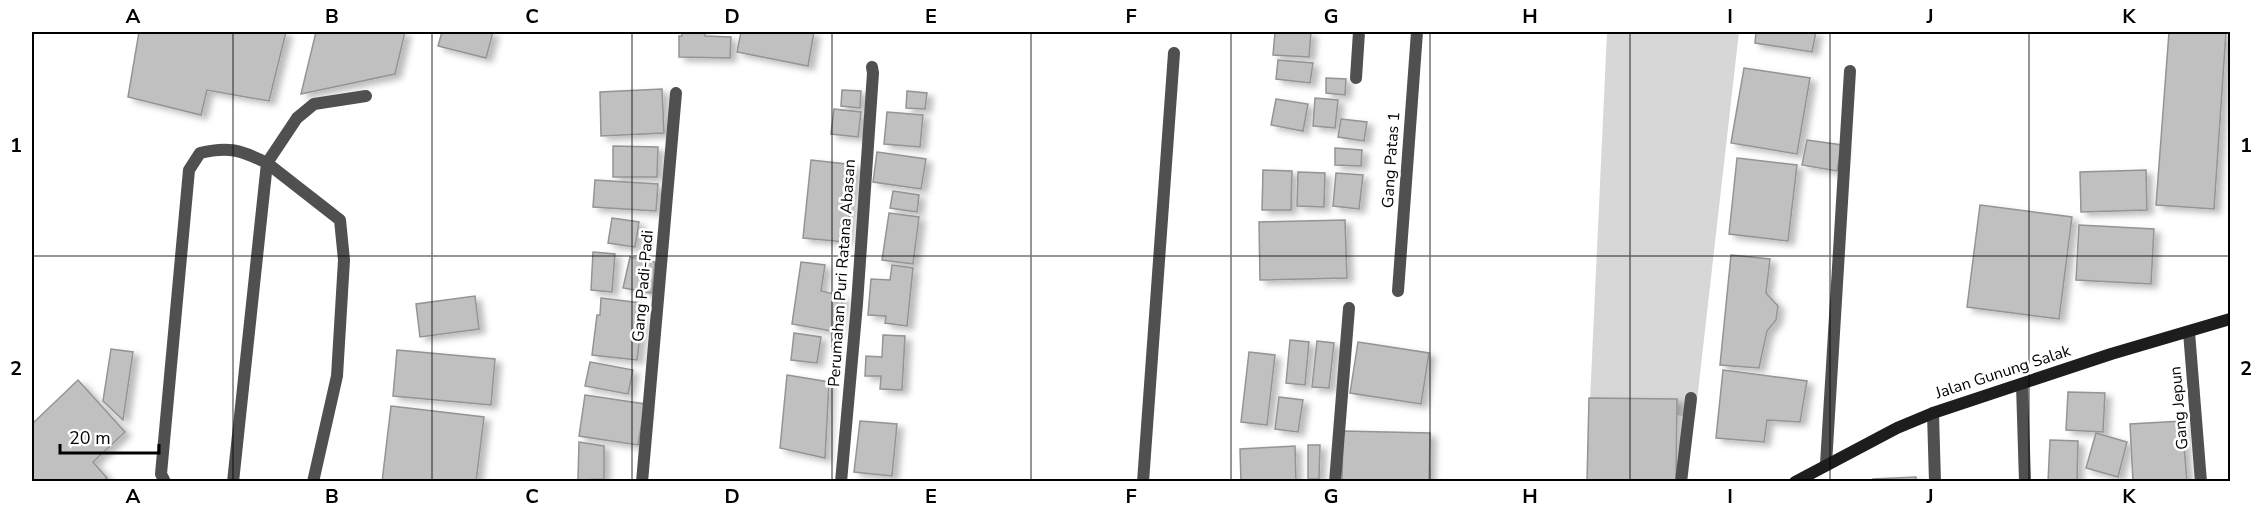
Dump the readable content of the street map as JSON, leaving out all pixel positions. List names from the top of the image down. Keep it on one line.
{"streets":{"street":["Gang Patas 1","Perumahan Puri Ratana Abasan","Gang Padi-Padi","Jalan Gunung Salak","Gang Jepun"]},"crossings":[["Jalan Gunung Salak","Gang Jepun"]],"scale_bar":"20 m","grid":{"columns":["A","B","C","D","E","F","G","H","I","J","K"],"rows":["1","2"]}}
